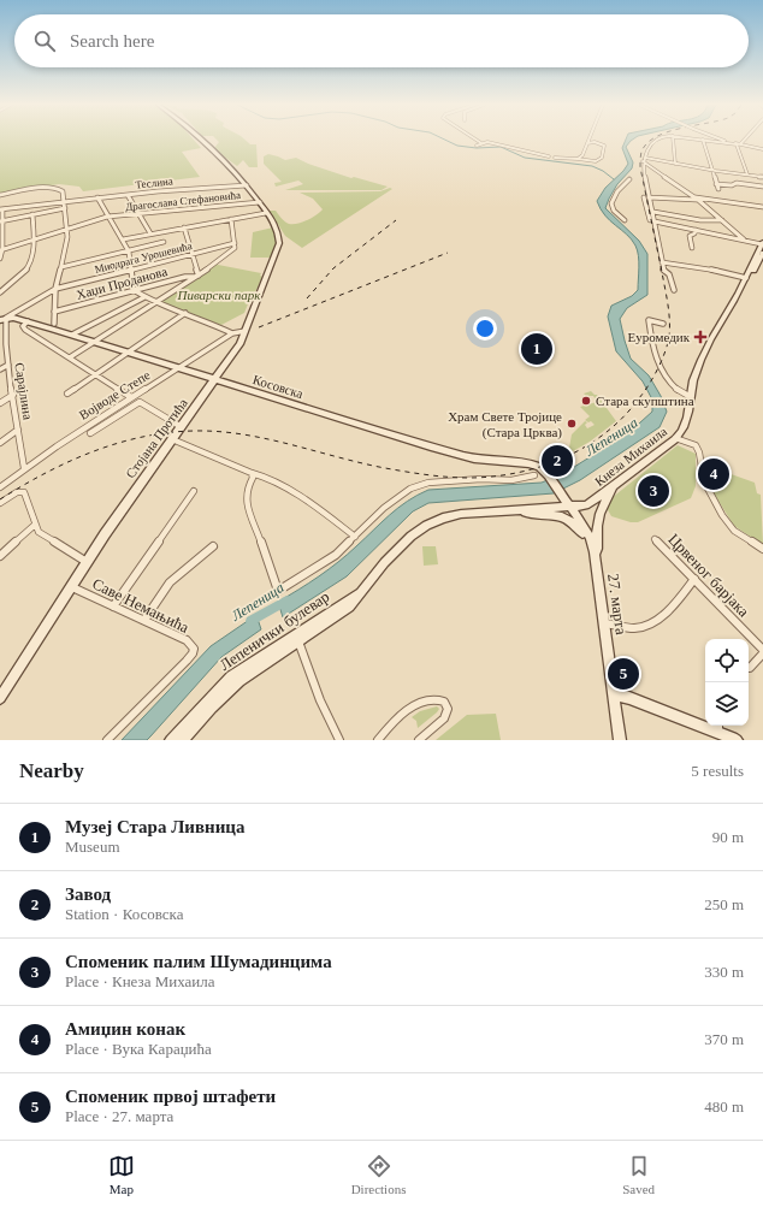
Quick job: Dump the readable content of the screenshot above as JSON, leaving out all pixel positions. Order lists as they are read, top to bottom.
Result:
{
  "streets": {
    "main road": [
      "Косовска",
      "Стојана Протића",
      "Кнеза Михаила",
      "27. марта",
      "Лепенички булевар"
    ],
    "street": [
      "Теслина",
      "Драгослава Стефановића",
      "Миодрага Урошевића",
      "Хаџи Проданова",
      "Сарајлина",
      "Војводе Степе",
      "Црвеног барјака",
      "Саве Немањића"
    ]
  },
  "crossings": [
    ["Теслина", "Стојана Протића"],
    ["Драгослава Стефановића", "Стојана Протића"],
    ["Миодрага Урошевића", "Косовска"],
    ["Миодрага Урошевића", "Сарајлина"],
    ["Косовска", "Сарајлина"],
    ["Косовска", "Војводе Степе"],
    ["Косовска", "Стојана Протића"],
    ["Косовска", "27. марта"],
    ["Сарајлина", "Војводе Степе"],
    ["Војводе Степе", "Стојана Протића"],
    ["Стојана Протића", "Саве Немањића"],
    ["Кнеза Михаила", "27. марта"],
    ["Кнеза Михаила", "Лепенички булевар"],
    ["27. марта", "Лепенички булевар"]
  ],
  "water": ["Лепеница"],
  "parks": ["Пиварски парк"],
  "places": {
    "health": ["Еуромедик"],
    "other": ["Стара скупштина", "Храм Свете Тројице (Стара Црква)"]
  },
  "page": {
    "search": "Search here",
    "pins": [
      "1",
      "2",
      "4",
      "3",
      "5"
    ],
    "heading": ["Nearby", "5 results"],
    "list": [
      {
        "mark": "1",
        "name": "Музеј Стара Ливница",
        "note": "Museum",
        "value": "90 m"
      },
      {
        "mark": "2",
        "name": "Завод",
        "note": "Station · Косовска",
        "value": "250 m"
      },
      {
        "mark": "3",
        "name": "Споменик палим Шумадинцима",
        "note": "Place · Кнеза Михаила",
        "value": "330 m"
      },
      {
        "mark": "4",
        "name": "Амиџин конак",
        "note": "Place · Вука Караџића",
        "value": "370 m"
      },
      {
        "mark": "5",
        "name": "Споменик првој штафети",
        "note": "Place · 27. марта",
        "value": "480 m"
      }
    ],
    "nav": ["Map", "Directions", "Saved"]
  }
}
